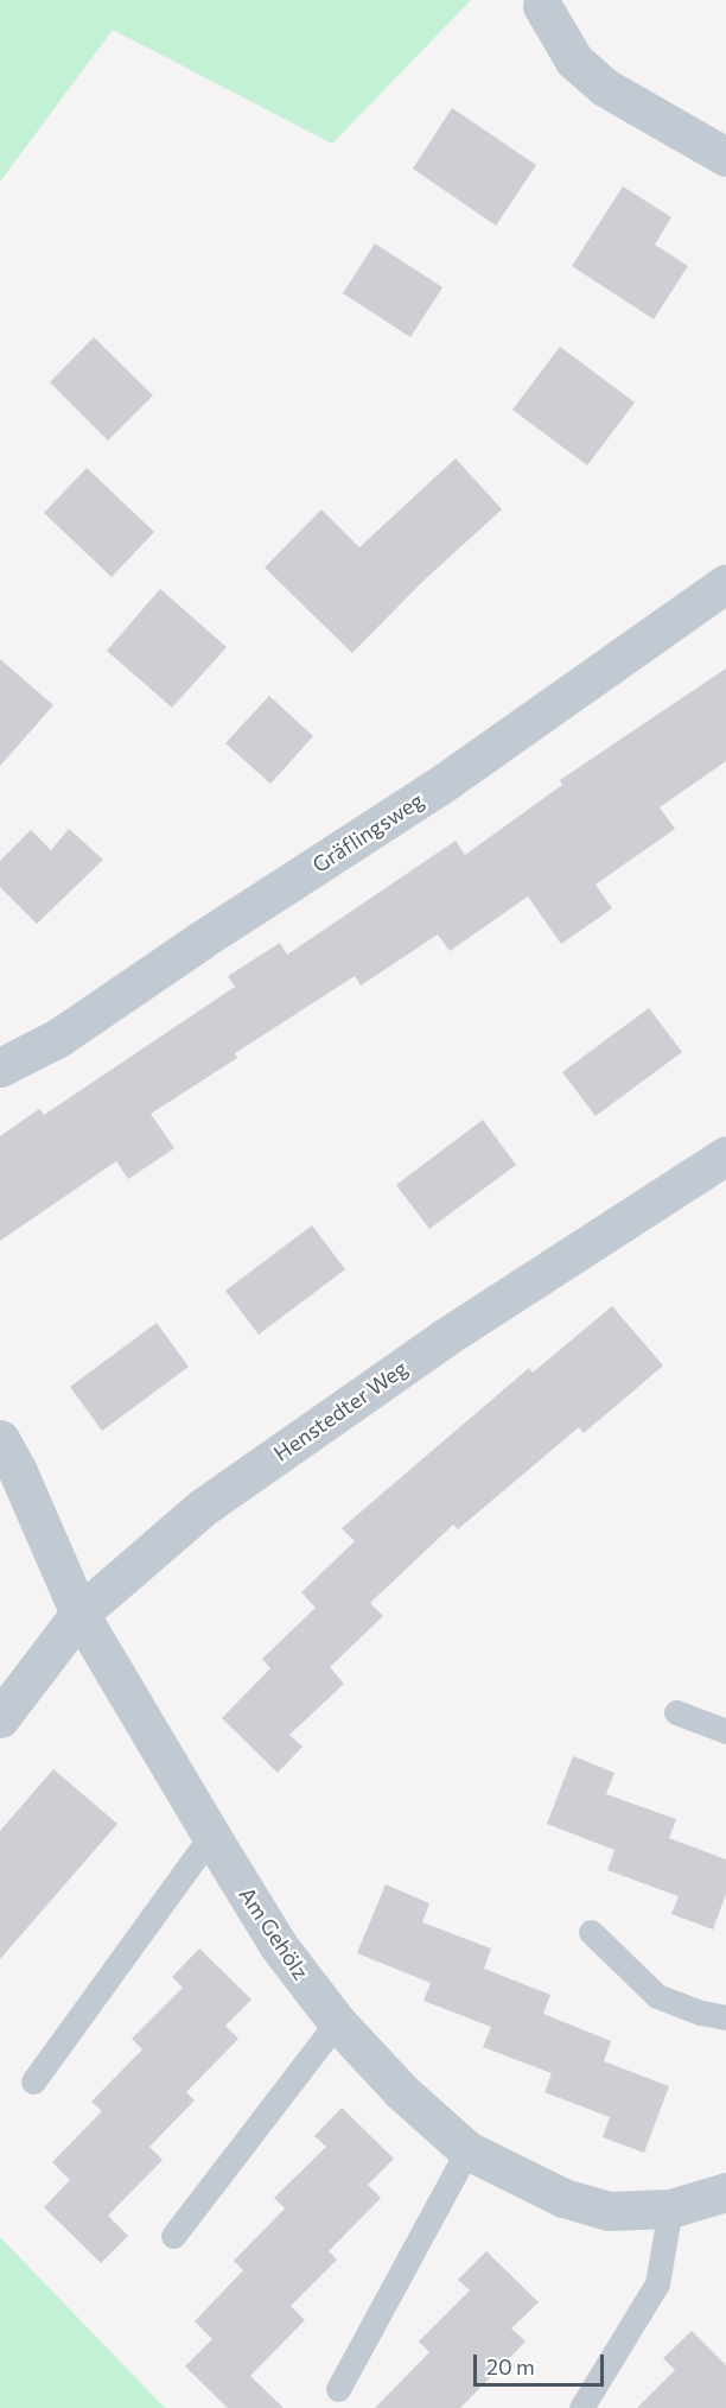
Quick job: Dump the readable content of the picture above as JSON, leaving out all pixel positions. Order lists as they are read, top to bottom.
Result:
{
  "streets": {
    "street": ["Gräflingsweg", "Henstedter Weg", "Am Gehölz"]
  },
  "crossings": [
    ["Henstedter Weg", "Am Gehölz"]
  ],
  "scale_bar": "20 m"
}
